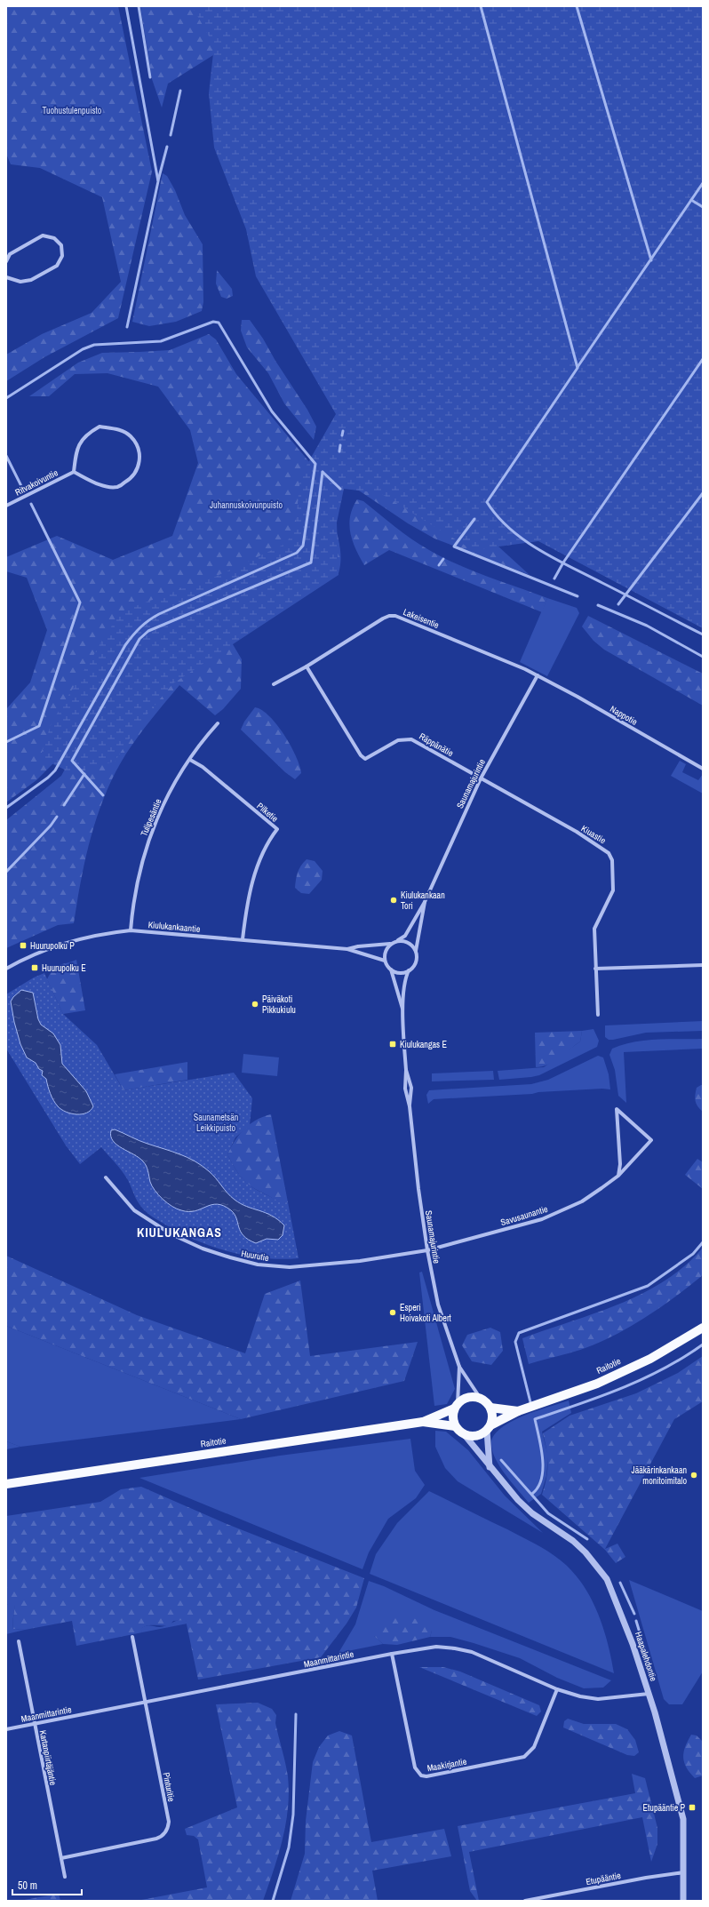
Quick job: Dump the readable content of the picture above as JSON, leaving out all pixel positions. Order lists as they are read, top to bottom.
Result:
{
  "streets": {
    "main road": ["Raitotie"],
    "street": [
      "Ritvakoivuntie",
      "Lakeisentie",
      "Nappotie",
      "Räppänätie",
      "Saunamajurintie",
      "Pilketie",
      "Tulipesäntie",
      "Kiuastie",
      "Kiulukankaantie",
      "Savusaunantie",
      "Huurutie",
      "Haapalehdontie",
      "Maanmittarintie",
      "Kartanpiirtäjäntie",
      "Maakirjantie",
      "Pinturitie",
      "Etupääntie"
    ]
  },
  "crossings": [
    ["Lakeisentie", "Nappotie"],
    ["Lakeisentie", "Räppänätie"],
    ["Lakeisentie", "Saunamajurintie"],
    ["Nappotie", "Saunamajurintie"],
    ["Räppänätie", "Saunamajurintie"],
    ["Räppänätie", "Kiuastie"],
    ["Saunamajurintie", "Kiuastie"],
    ["Saunamajurintie", "Kiulukankaantie"],
    ["Saunamajurintie", "Savusaunantie"],
    ["Saunamajurintie", "Huurutie"],
    ["Saunamajurintie", "Raitotie"],
    ["Saunamajurintie", "Haapalehdontie"],
    ["Pilketie", "Tulipesäntie"],
    ["Pilketie", "Kiulukankaantie"],
    ["Tulipesäntie", "Kiulukankaantie"],
    ["Savusaunantie", "Huurutie"],
    ["Raitotie", "Haapalehdontie"],
    ["Haapalehdontie", "Maanmittarintie"],
    ["Haapalehdontie", "Etupääntie"],
    ["Maanmittarintie", "Kartanpiirtäjäntie"],
    ["Maanmittarintie", "Maakirjantie"],
    ["Maanmittarintie", "Pinturitie"],
    ["Kartanpiirtäjäntie", "Pinturitie"]
  ],
  "districts": ["KIULUKANGAS"],
  "parks": ["Tuohustulenpuisto", "Juhannuskoivunpuisto", "Saunametsän Leikkipuisto"],
  "places": {
    "other": [
      "Kiulukankaan Tori",
      "Päiväkoti Pikkukiulu",
      "Esperi Hoivakoti Albert",
      "Jääkärinkankaan monitoimitalo"
    ],
    "transit": [
      "Huurupolku P",
      "Huurupolku E",
      "Kiulukangas E",
      "Etupääntie P"
    ]
  },
  "scale_bar": "50 m"
}
